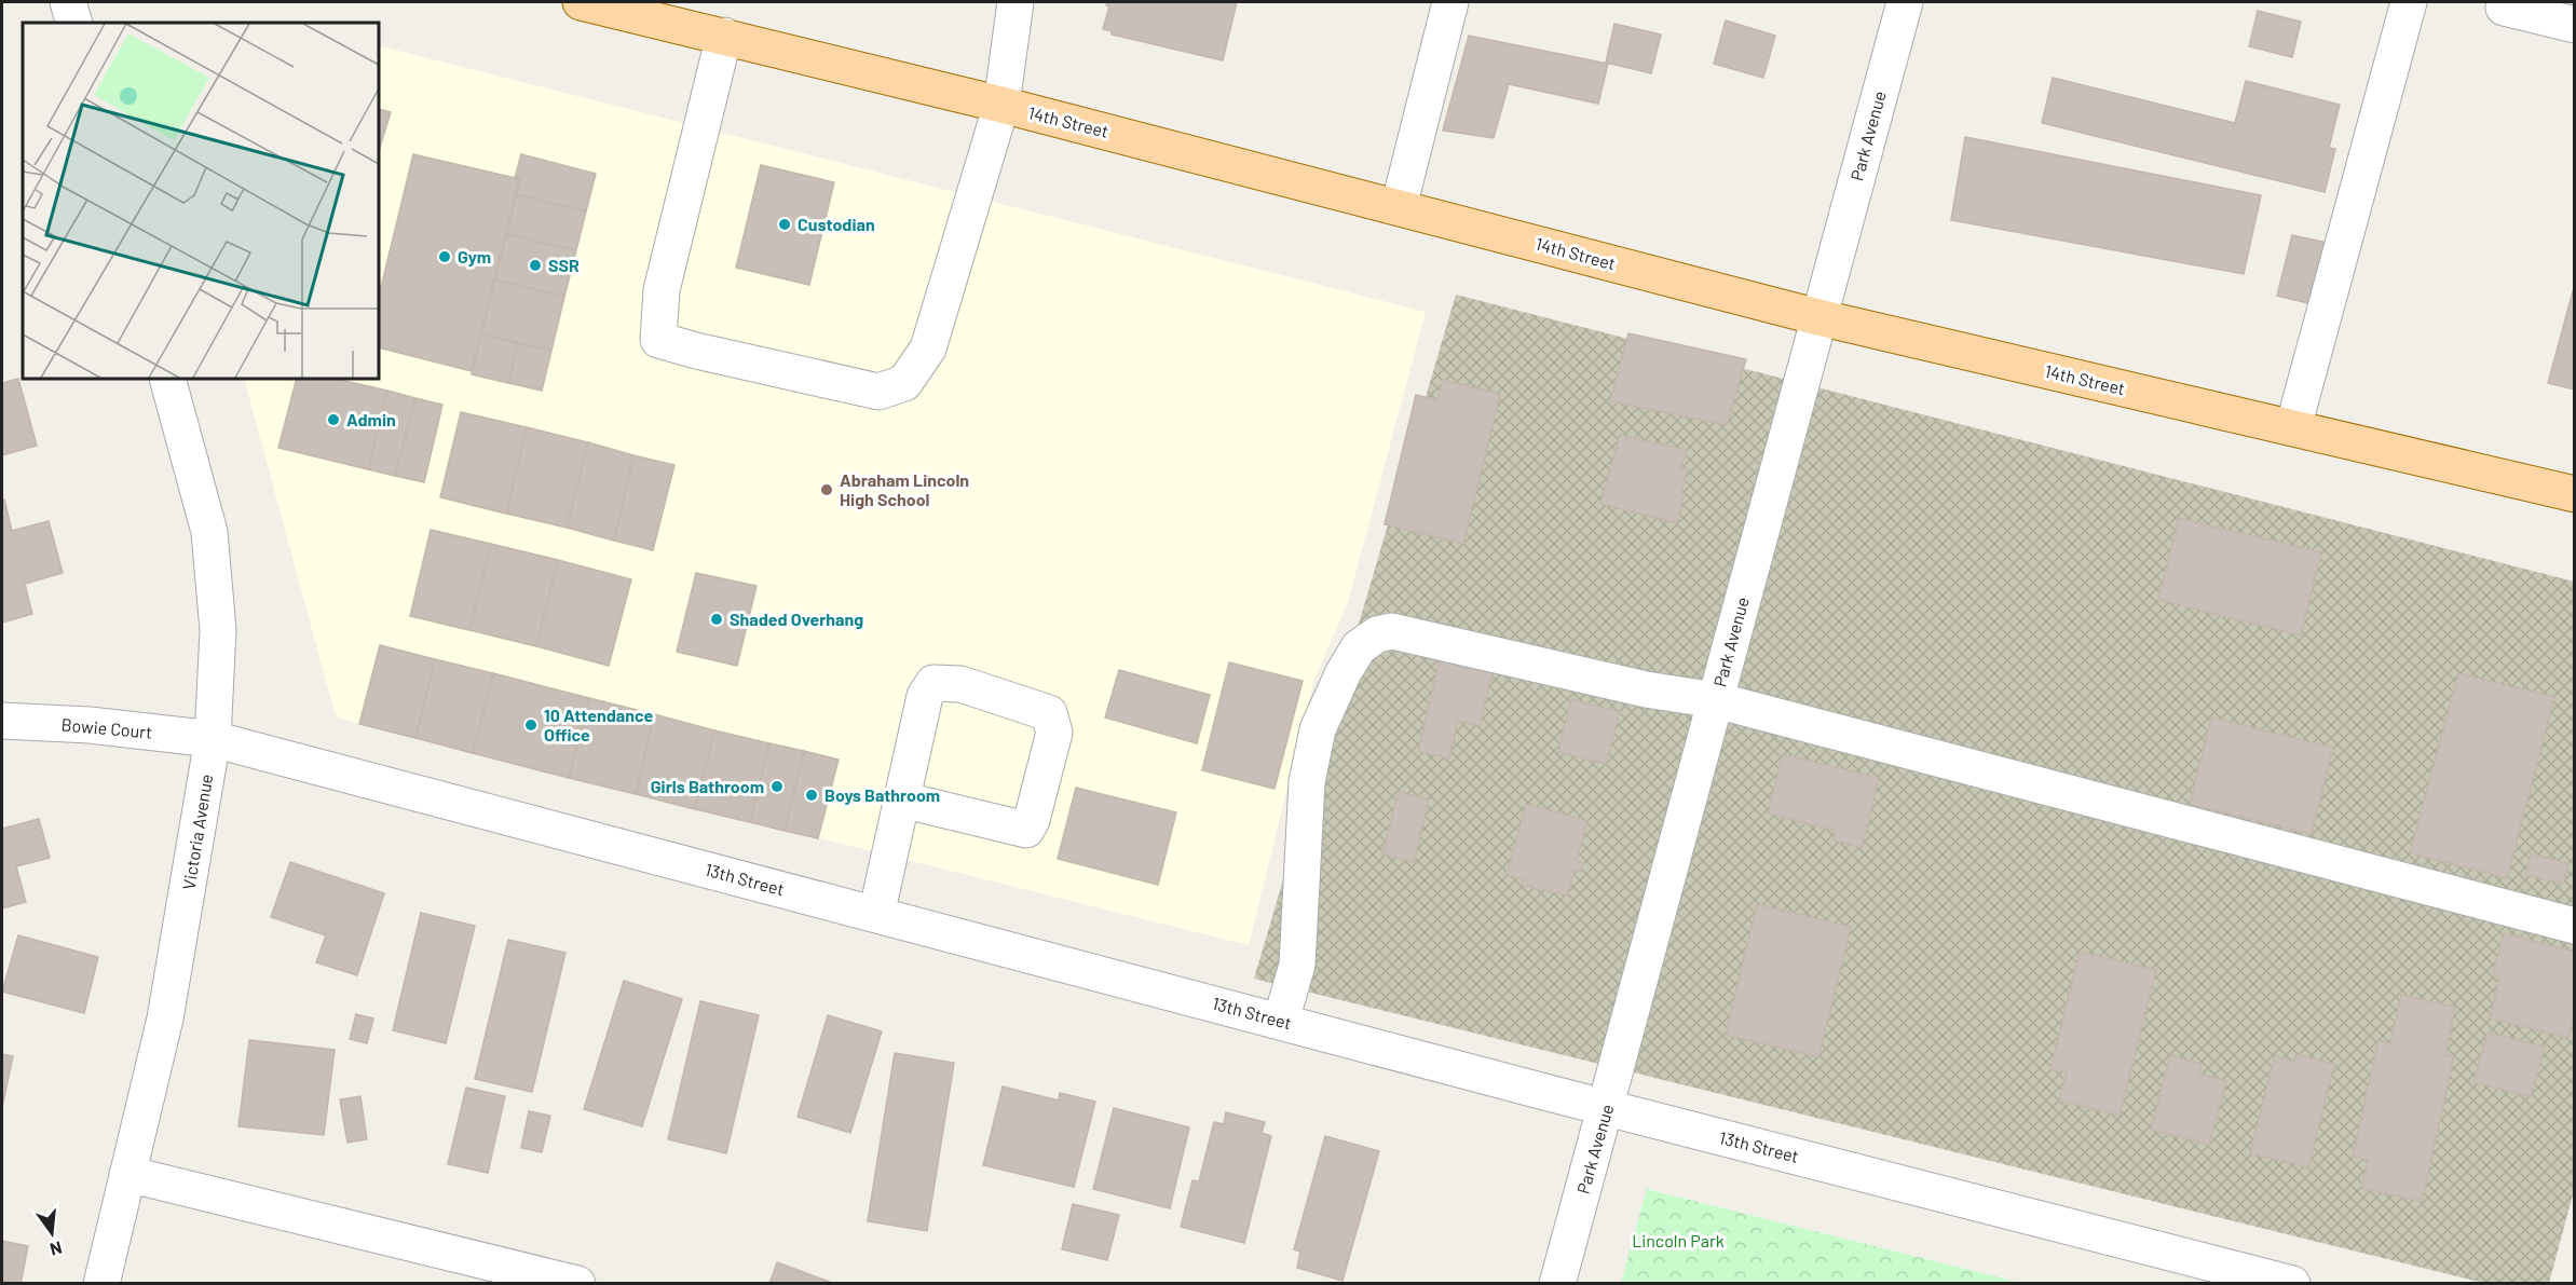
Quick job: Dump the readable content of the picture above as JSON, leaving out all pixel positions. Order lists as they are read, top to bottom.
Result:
{
  "streets": {
    "main road": ["14th Street"],
    "street": [
      "Park Avenue",
      "Bowie Court",
      "Victoria Avenue",
      "13th Street"
    ]
  },
  "crossings": [
    ["14th Street", "Park Avenue"],
    ["Park Avenue", "13th Street"],
    ["Bowie Court", "Victoria Avenue"],
    ["Bowie Court", "13th Street"],
    ["Victoria Avenue", "13th Street"]
  ],
  "parks": ["Lincoln Park"],
  "places": [
    "Custodian",
    "Gym",
    "SSR",
    "Admin",
    "Abraham Lincoln High School",
    "Shaded Overhang",
    "10 Attendance Office",
    "Girls Bathroom",
    "Boys Bathroom"
  ],
  "north": "bottom"
}
